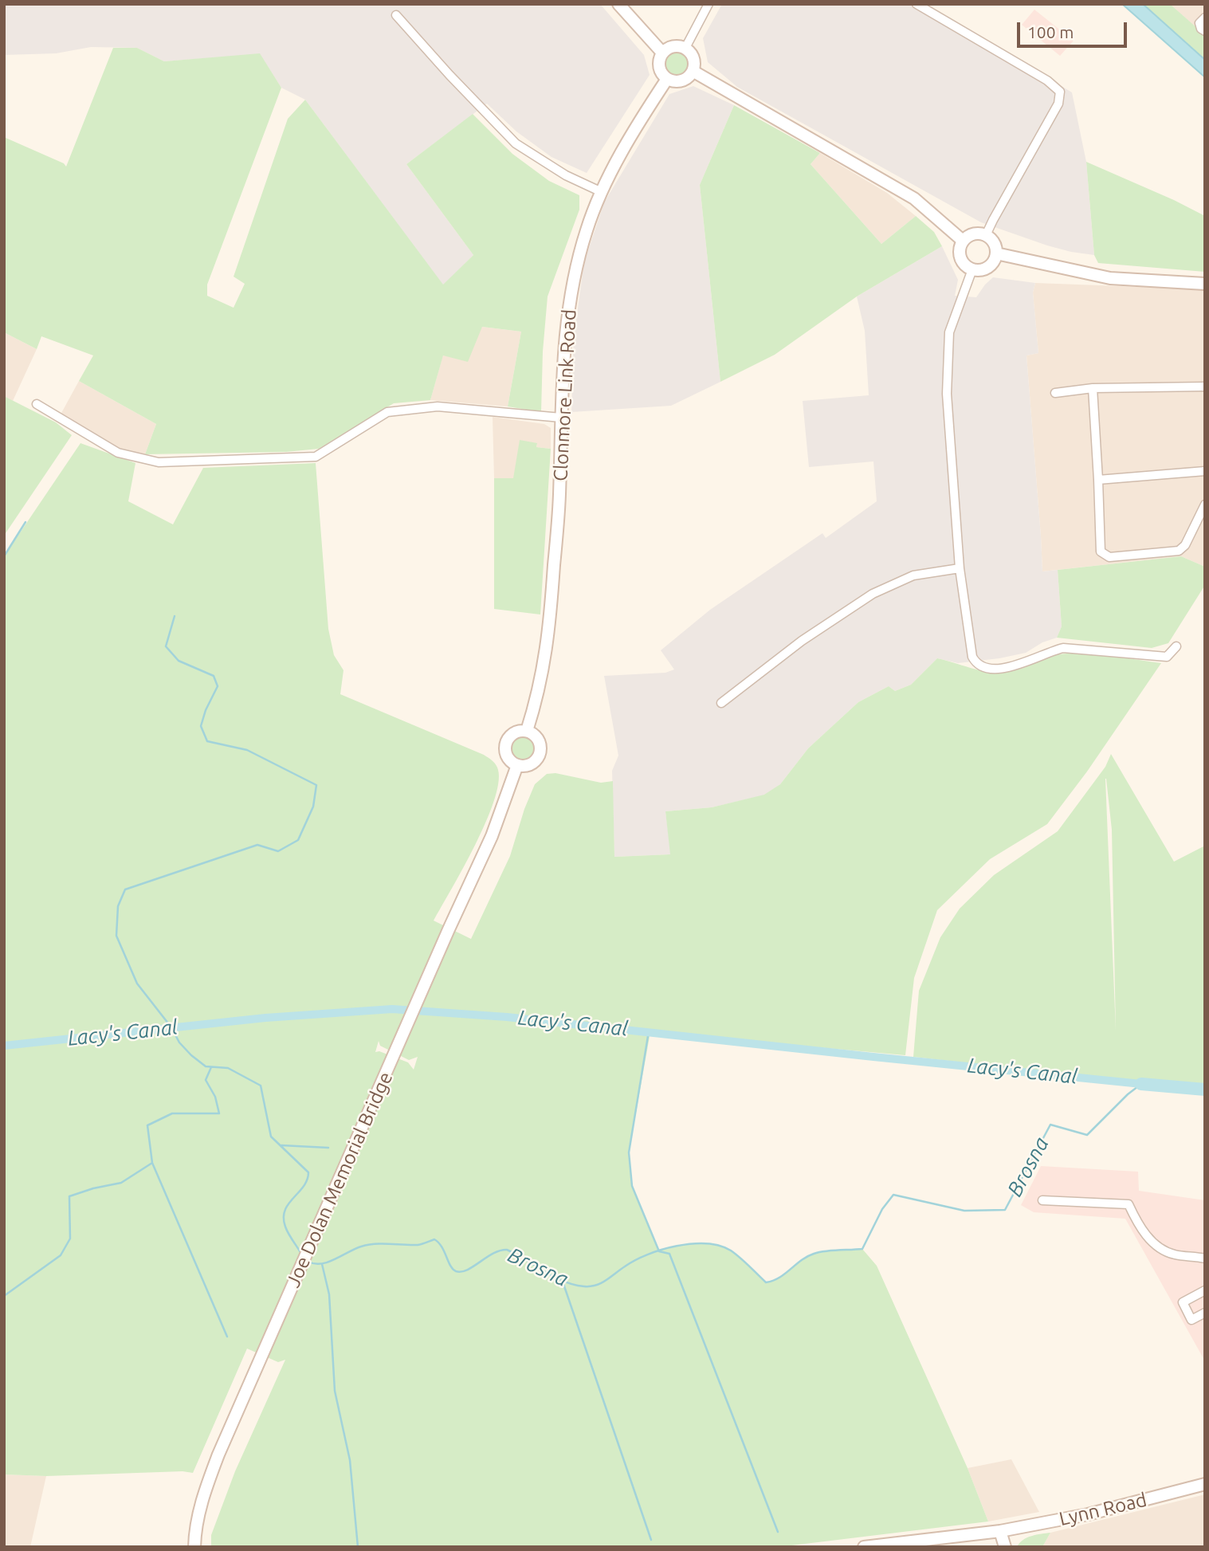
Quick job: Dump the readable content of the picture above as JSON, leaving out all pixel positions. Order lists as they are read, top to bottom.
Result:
{
  "streets": {
    "main road": ["Clonmore Link Road", "Joe Dolan Memorial Bridge", "Lynn Road"]
  },
  "crossings": [
    ["Clonmore Link Road", "Joe Dolan Memorial Bridge"]
  ],
  "water": ["Lacy's Canal", "Brosna"],
  "scale_bar": "100 m"
}
